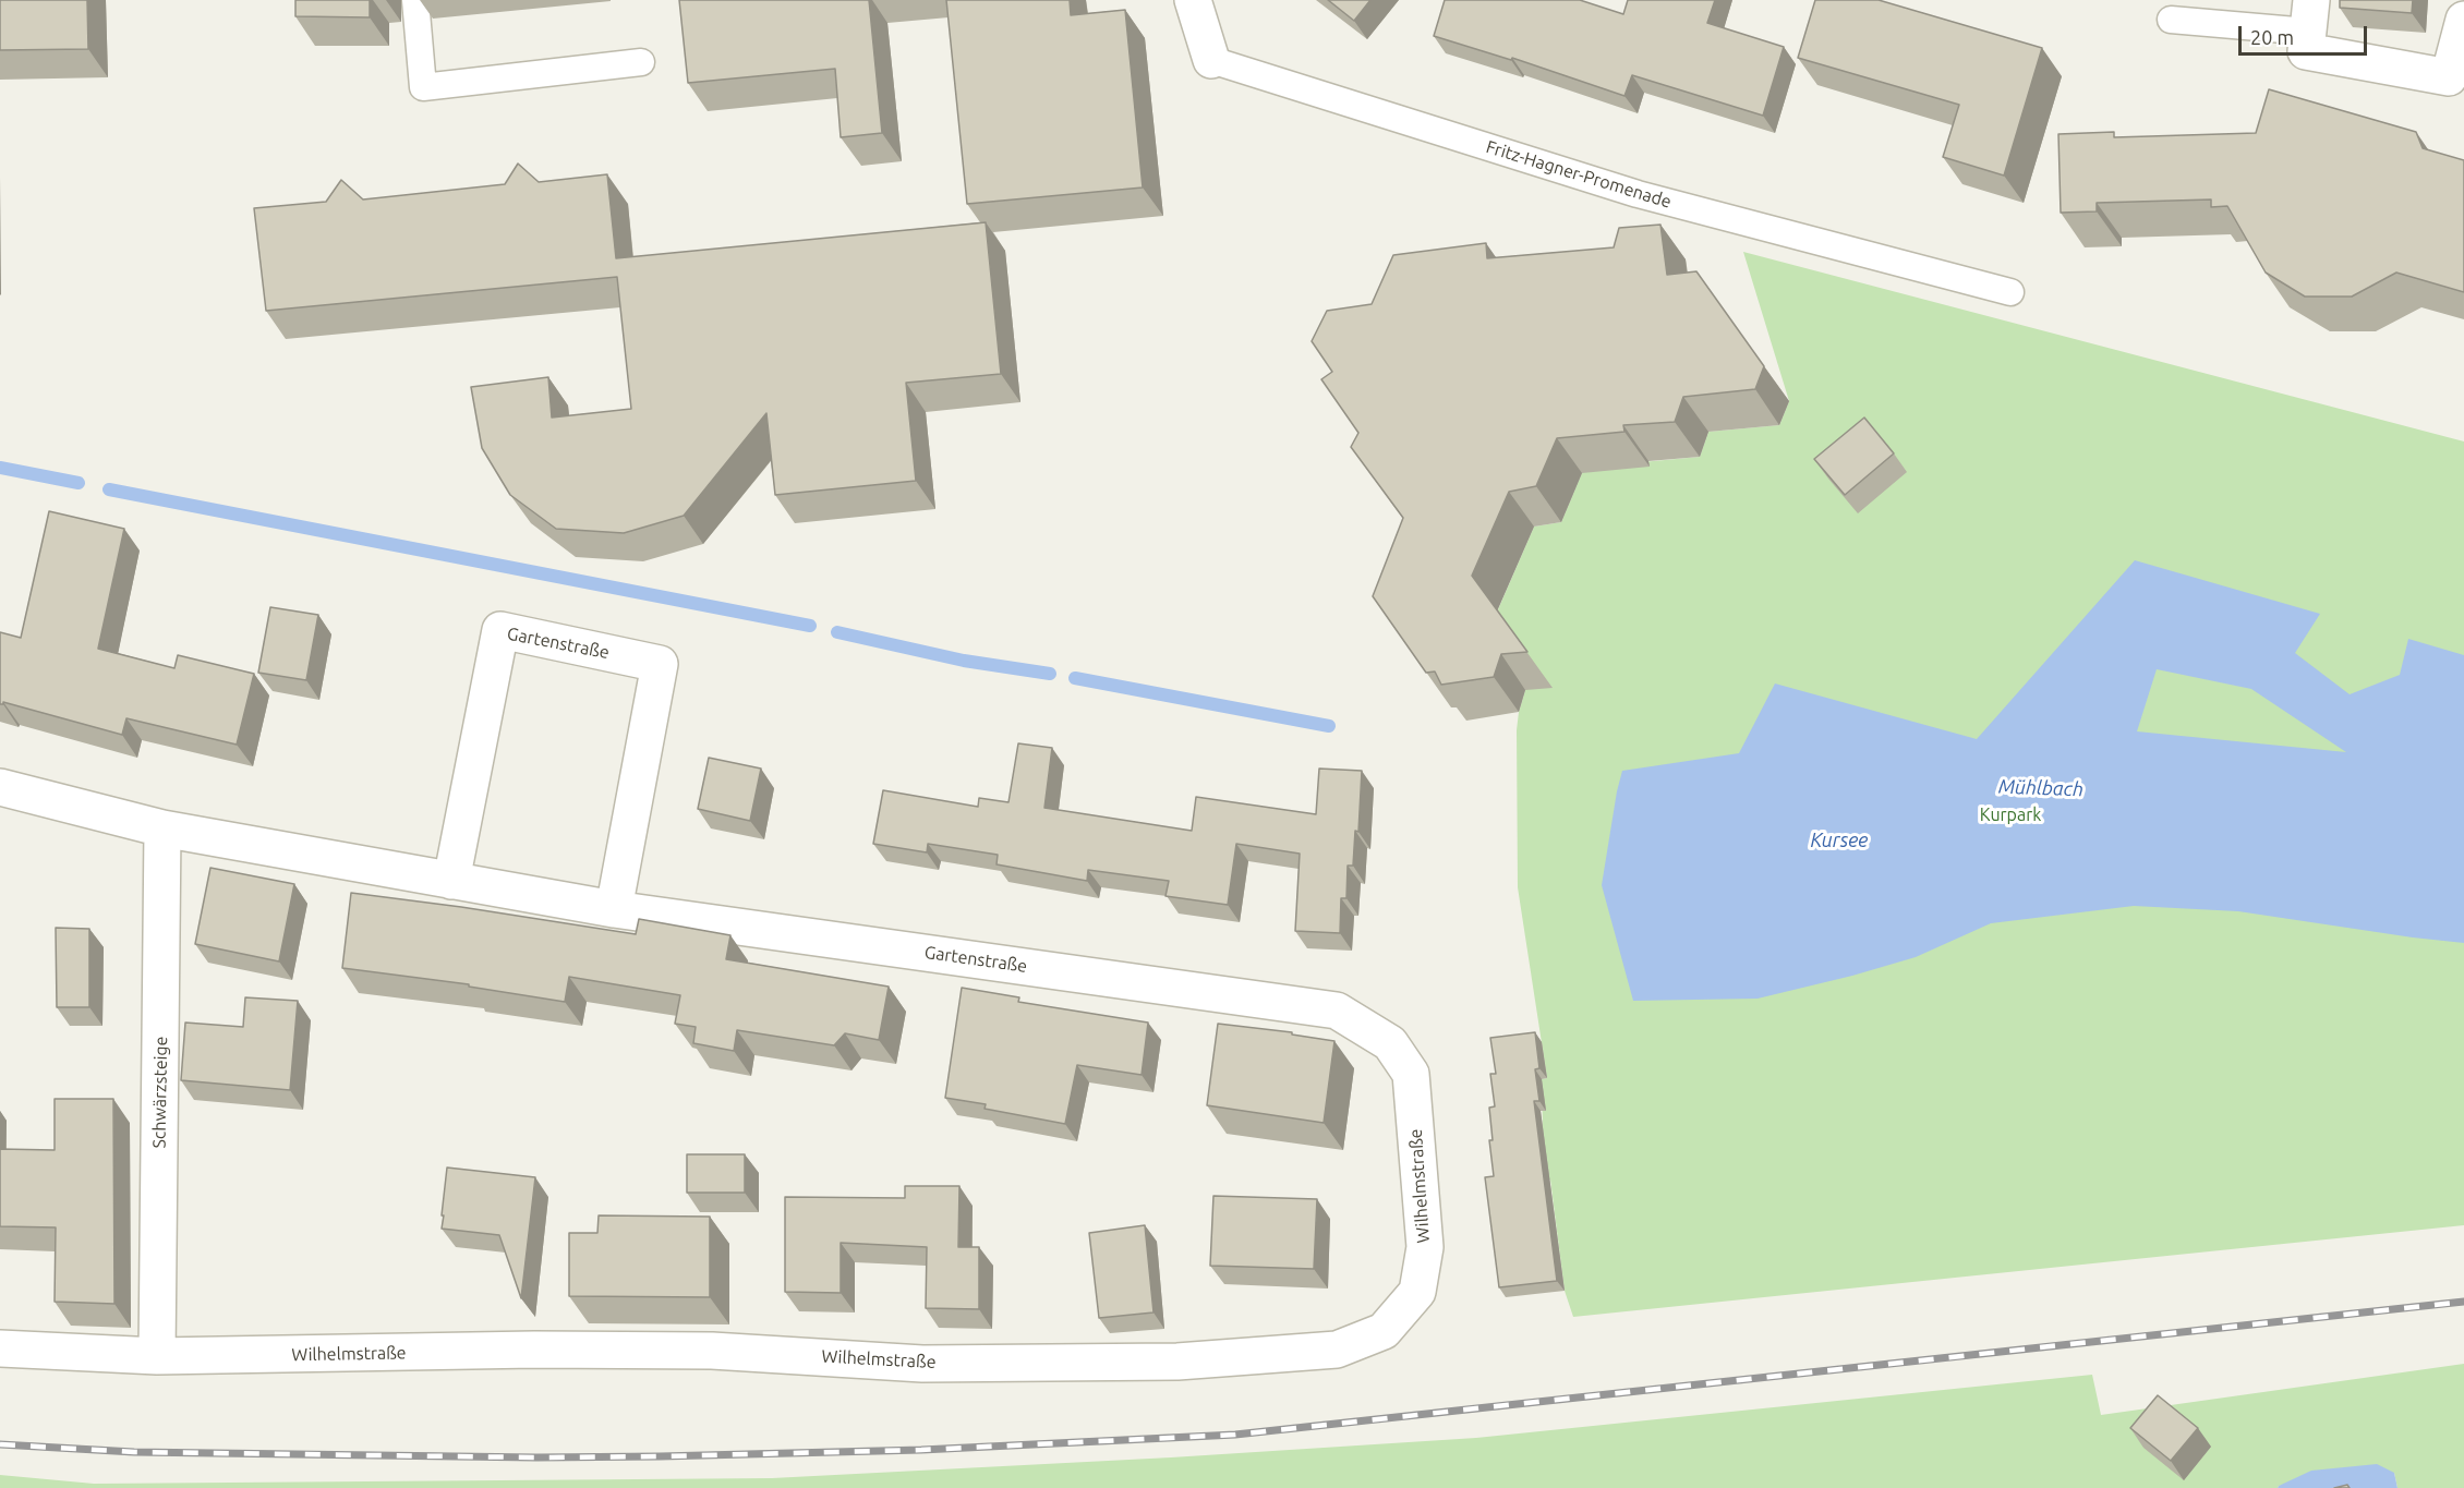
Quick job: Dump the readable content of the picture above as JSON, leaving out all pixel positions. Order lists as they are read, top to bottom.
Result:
{
  "streets": {
    "street": [
      "Fritz-Hagner-Promenade",
      "Gartenstraße",
      "Schwärzsteige",
      "Wilhelmstraße"
    ]
  },
  "crossings": [
    ["Gartenstraße", "Schwärzsteige"],
    ["Gartenstraße", "Wilhelmstraße"],
    ["Schwärzsteige", "Wilhelmstraße"]
  ],
  "water": ["Mühlbach", "Kursee"],
  "parks": ["Kurpark"],
  "scale_bar": "20 m"
}
